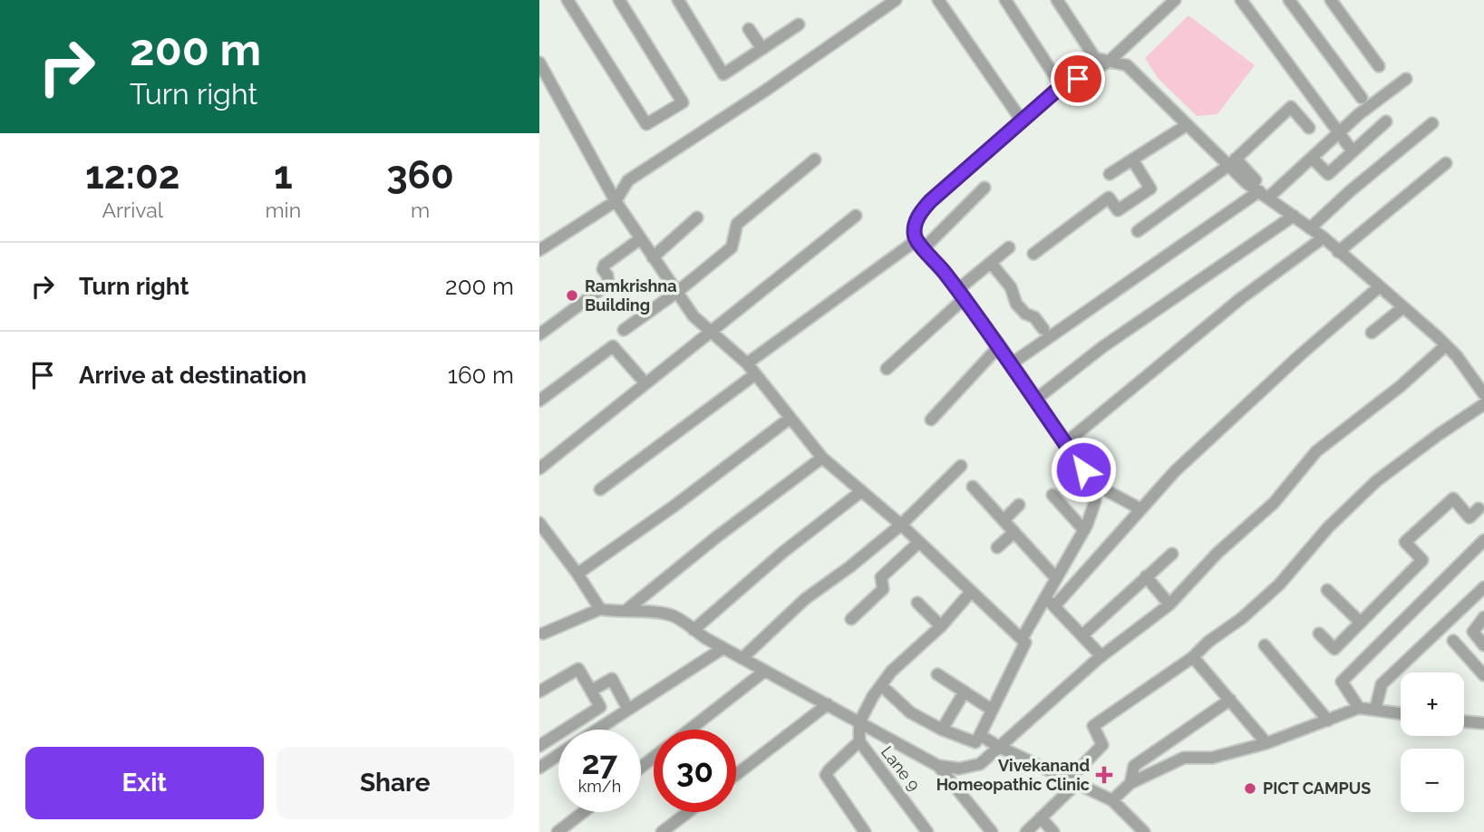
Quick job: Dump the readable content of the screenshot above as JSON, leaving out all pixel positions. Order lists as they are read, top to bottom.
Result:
{
  "streets": {
    "street": ["Lane 9"]
  },
  "places": {
    "other": ["Ramkrishna Building", "PICT CAMPUS"],
    "health": ["Vivekanand Homeopathic Clinic"]
  },
  "page": {
    "turn": ["200 m", "Turn right"],
    "eta": [
      "12:02",
      "Arrival",
      "1",
      "min",
      "360",
      "m"
    ],
    "list": [
      {
        "name": "Turn right",
        "value": "200 m"
      },
      {
        "name": "Arrive at destination",
        "value": "160 m"
      }
    ],
    "map_buttons": ["+", "−"],
    "speed": "27 km/h",
    "limit": "30",
    "buttons": ["Exit", "Share"]
  }
}
